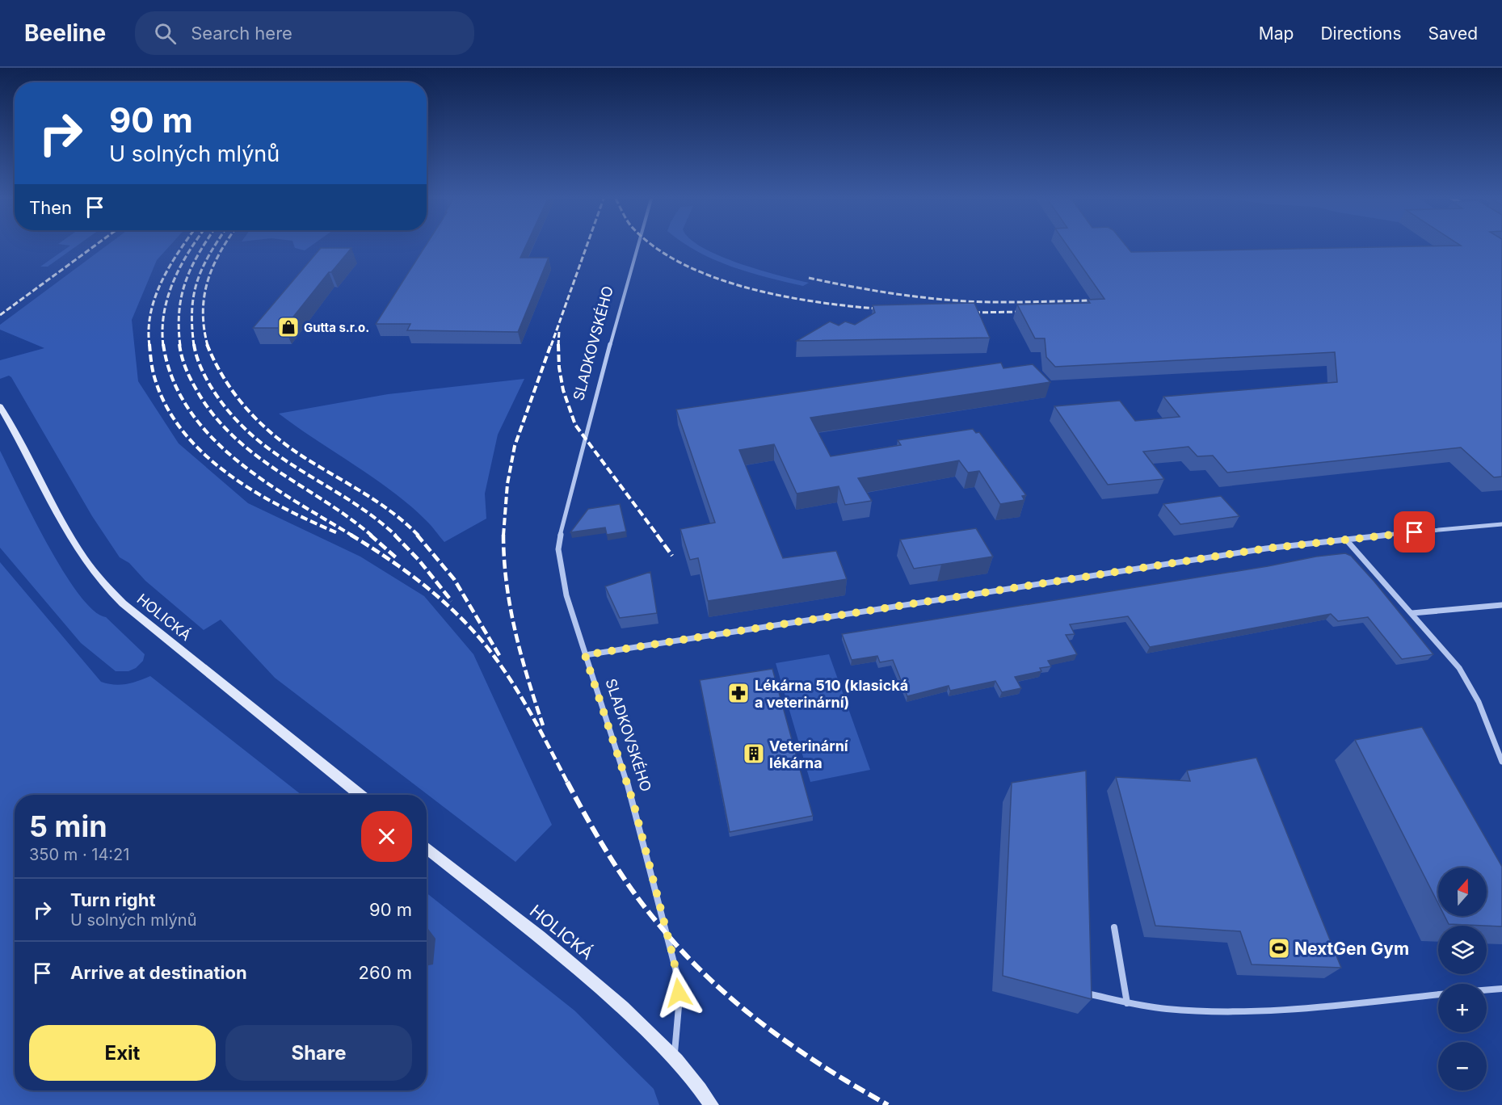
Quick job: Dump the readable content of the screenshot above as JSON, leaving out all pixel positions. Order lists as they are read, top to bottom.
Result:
{
  "streets": {
    "street": ["SLADKOVSKÉHO", "HOLICKÁ"]
  },
  "crossings": [
    ["SLADKOVSKÉHO", "HOLICKÁ"]
  ],
  "places": {
    "shop": ["Gutta s.r.o."],
    "pharmacy": ["Lékárna 510 (klasická a veterinární)"],
    "building": ["Veterinární lékárna"],
    "sports": ["NextGen Gym"]
  },
  "north": "top",
  "page": {
    "header": "Beeline",
    "search": "Search here",
    "nav": ["Map", "Directions", "Saved"],
    "turn": ["90 m", "U solných mlýnů"],
    "then": "Then",
    "heading": ["5 min", "350 m · 14:21"],
    "map_buttons": ["+", "−"],
    "list": [
      {
        "name": "Turn right",
        "note": "U solných mlýnů",
        "value": "90 m"
      },
      {
        "name": "Arrive at destination",
        "value": "260 m"
      }
    ],
    "buttons": ["Exit", "Share"]
  }
}
